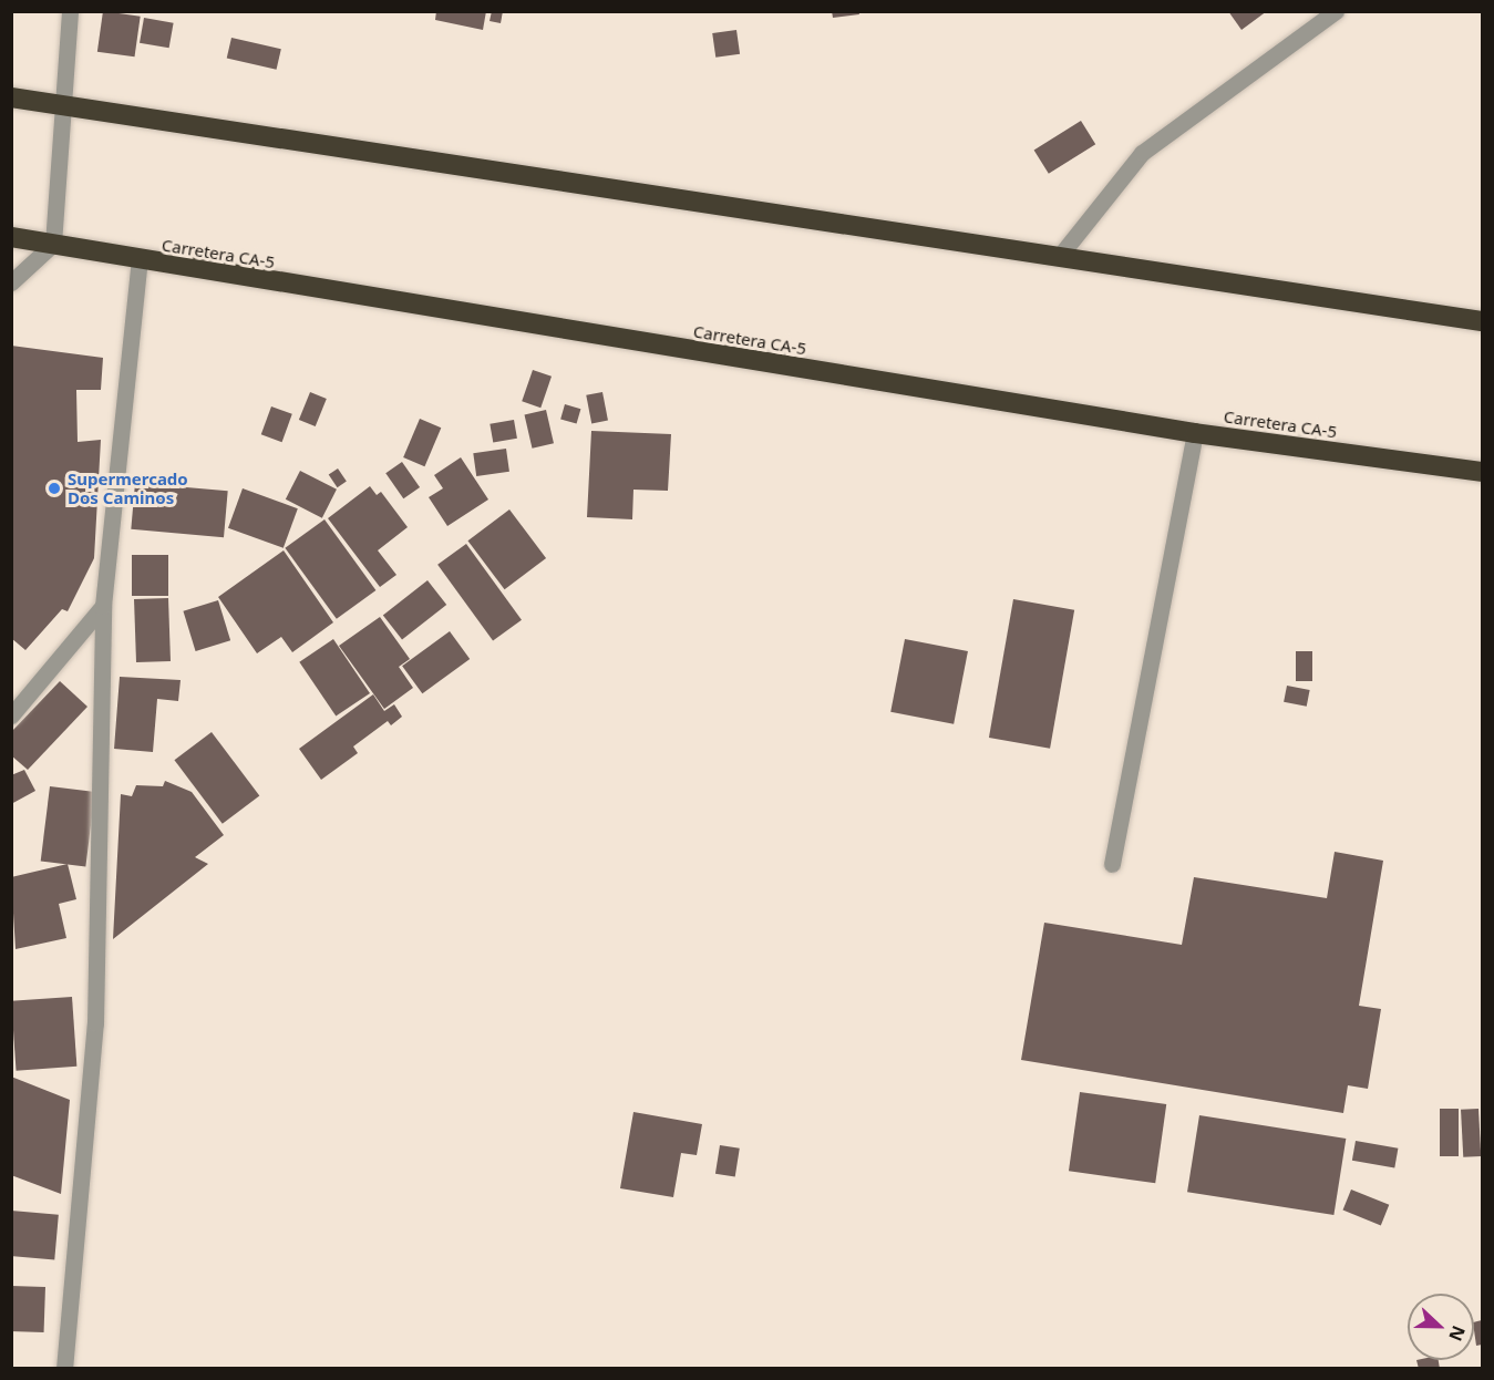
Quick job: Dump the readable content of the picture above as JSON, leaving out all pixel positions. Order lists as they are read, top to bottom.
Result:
{
  "streets": {
    "highway": ["Carretera CA-5"]
  },
  "places": ["Supermercado Dos Caminos"],
  "north": "right"
}
